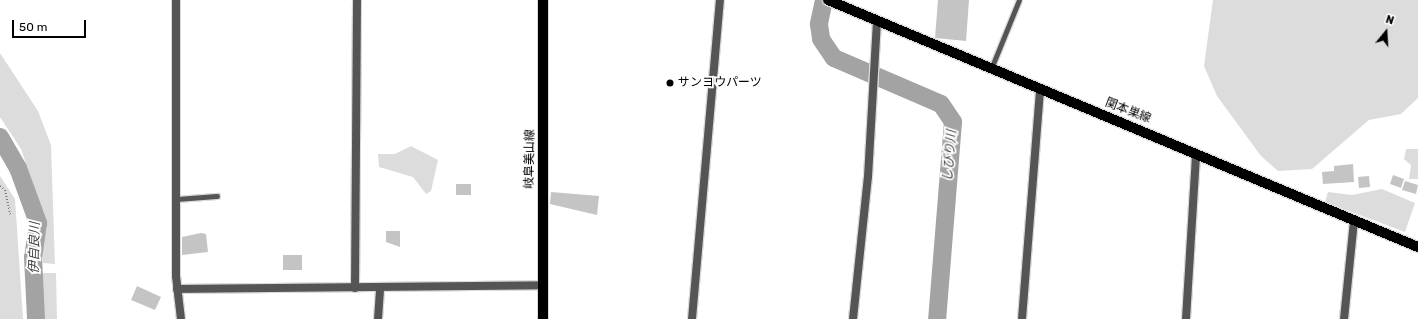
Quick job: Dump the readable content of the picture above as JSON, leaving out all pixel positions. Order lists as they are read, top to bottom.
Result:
{
  "streets": {
    "main road": ["関本巣線", "岐阜美山線"]
  },
  "water": ["しびり川", "伊自良川"],
  "places": ["サンヨウパーツ"],
  "scale_bar": "50 m",
  "north": "top"
}
